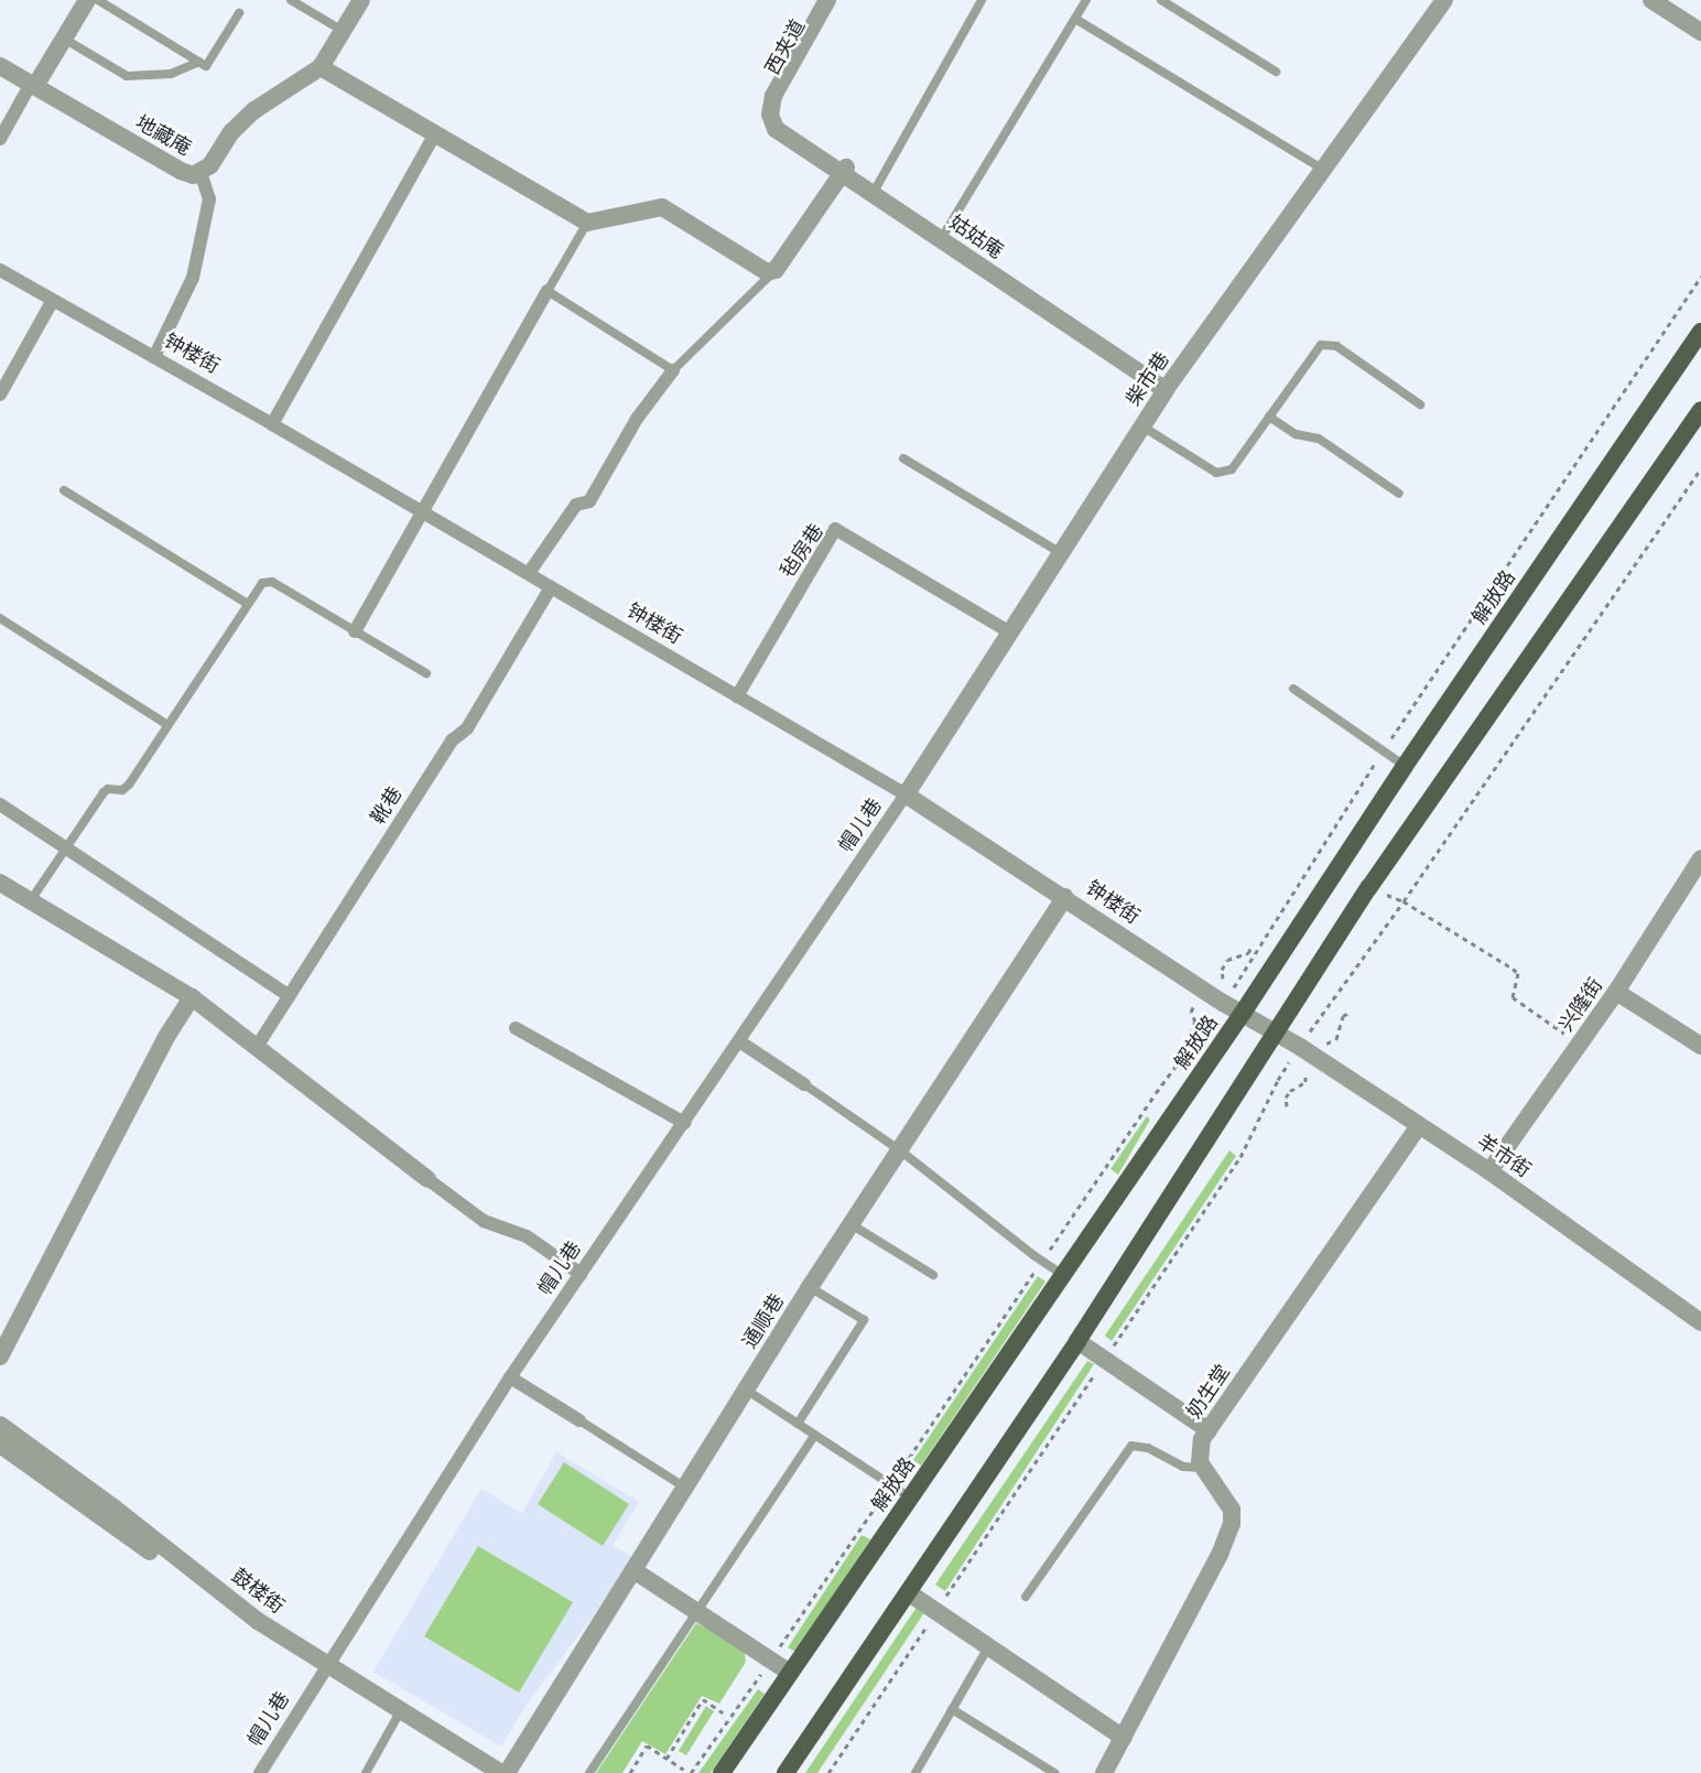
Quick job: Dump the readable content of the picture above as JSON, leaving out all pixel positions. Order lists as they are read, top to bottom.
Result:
{
  "streets": {
    "main road": ["解放路"],
    "street": [
      "西夹道",
      "地藏庵",
      "姑姑庵",
      "钟楼街",
      "柴市巷",
      "毡房巷",
      "靴巷",
      "帽儿巷",
      "兴隆街",
      "羊市街",
      "通顺巷",
      "奶生堂",
      "鼓楼街"
    ]
  },
  "crossings": [
    ["西夹道", "姑姑庵"],
    ["姑姑庵", "柴市巷"],
    ["钟楼街", "柴市巷"],
    ["钟楼街", "毡房巷"],
    ["钟楼街", "解放路"],
    ["钟楼街", "靴巷"],
    ["钟楼街", "帽儿巷"],
    ["钟楼街", "羊市街"],
    ["钟楼街", "通顺巷"],
    ["柴市巷", "毡房巷"],
    ["柴市巷", "帽儿巷"],
    ["帽儿巷", "鼓楼街"],
    ["兴隆街", "羊市街"],
    ["羊市街", "奶生堂"]
  ]
}
